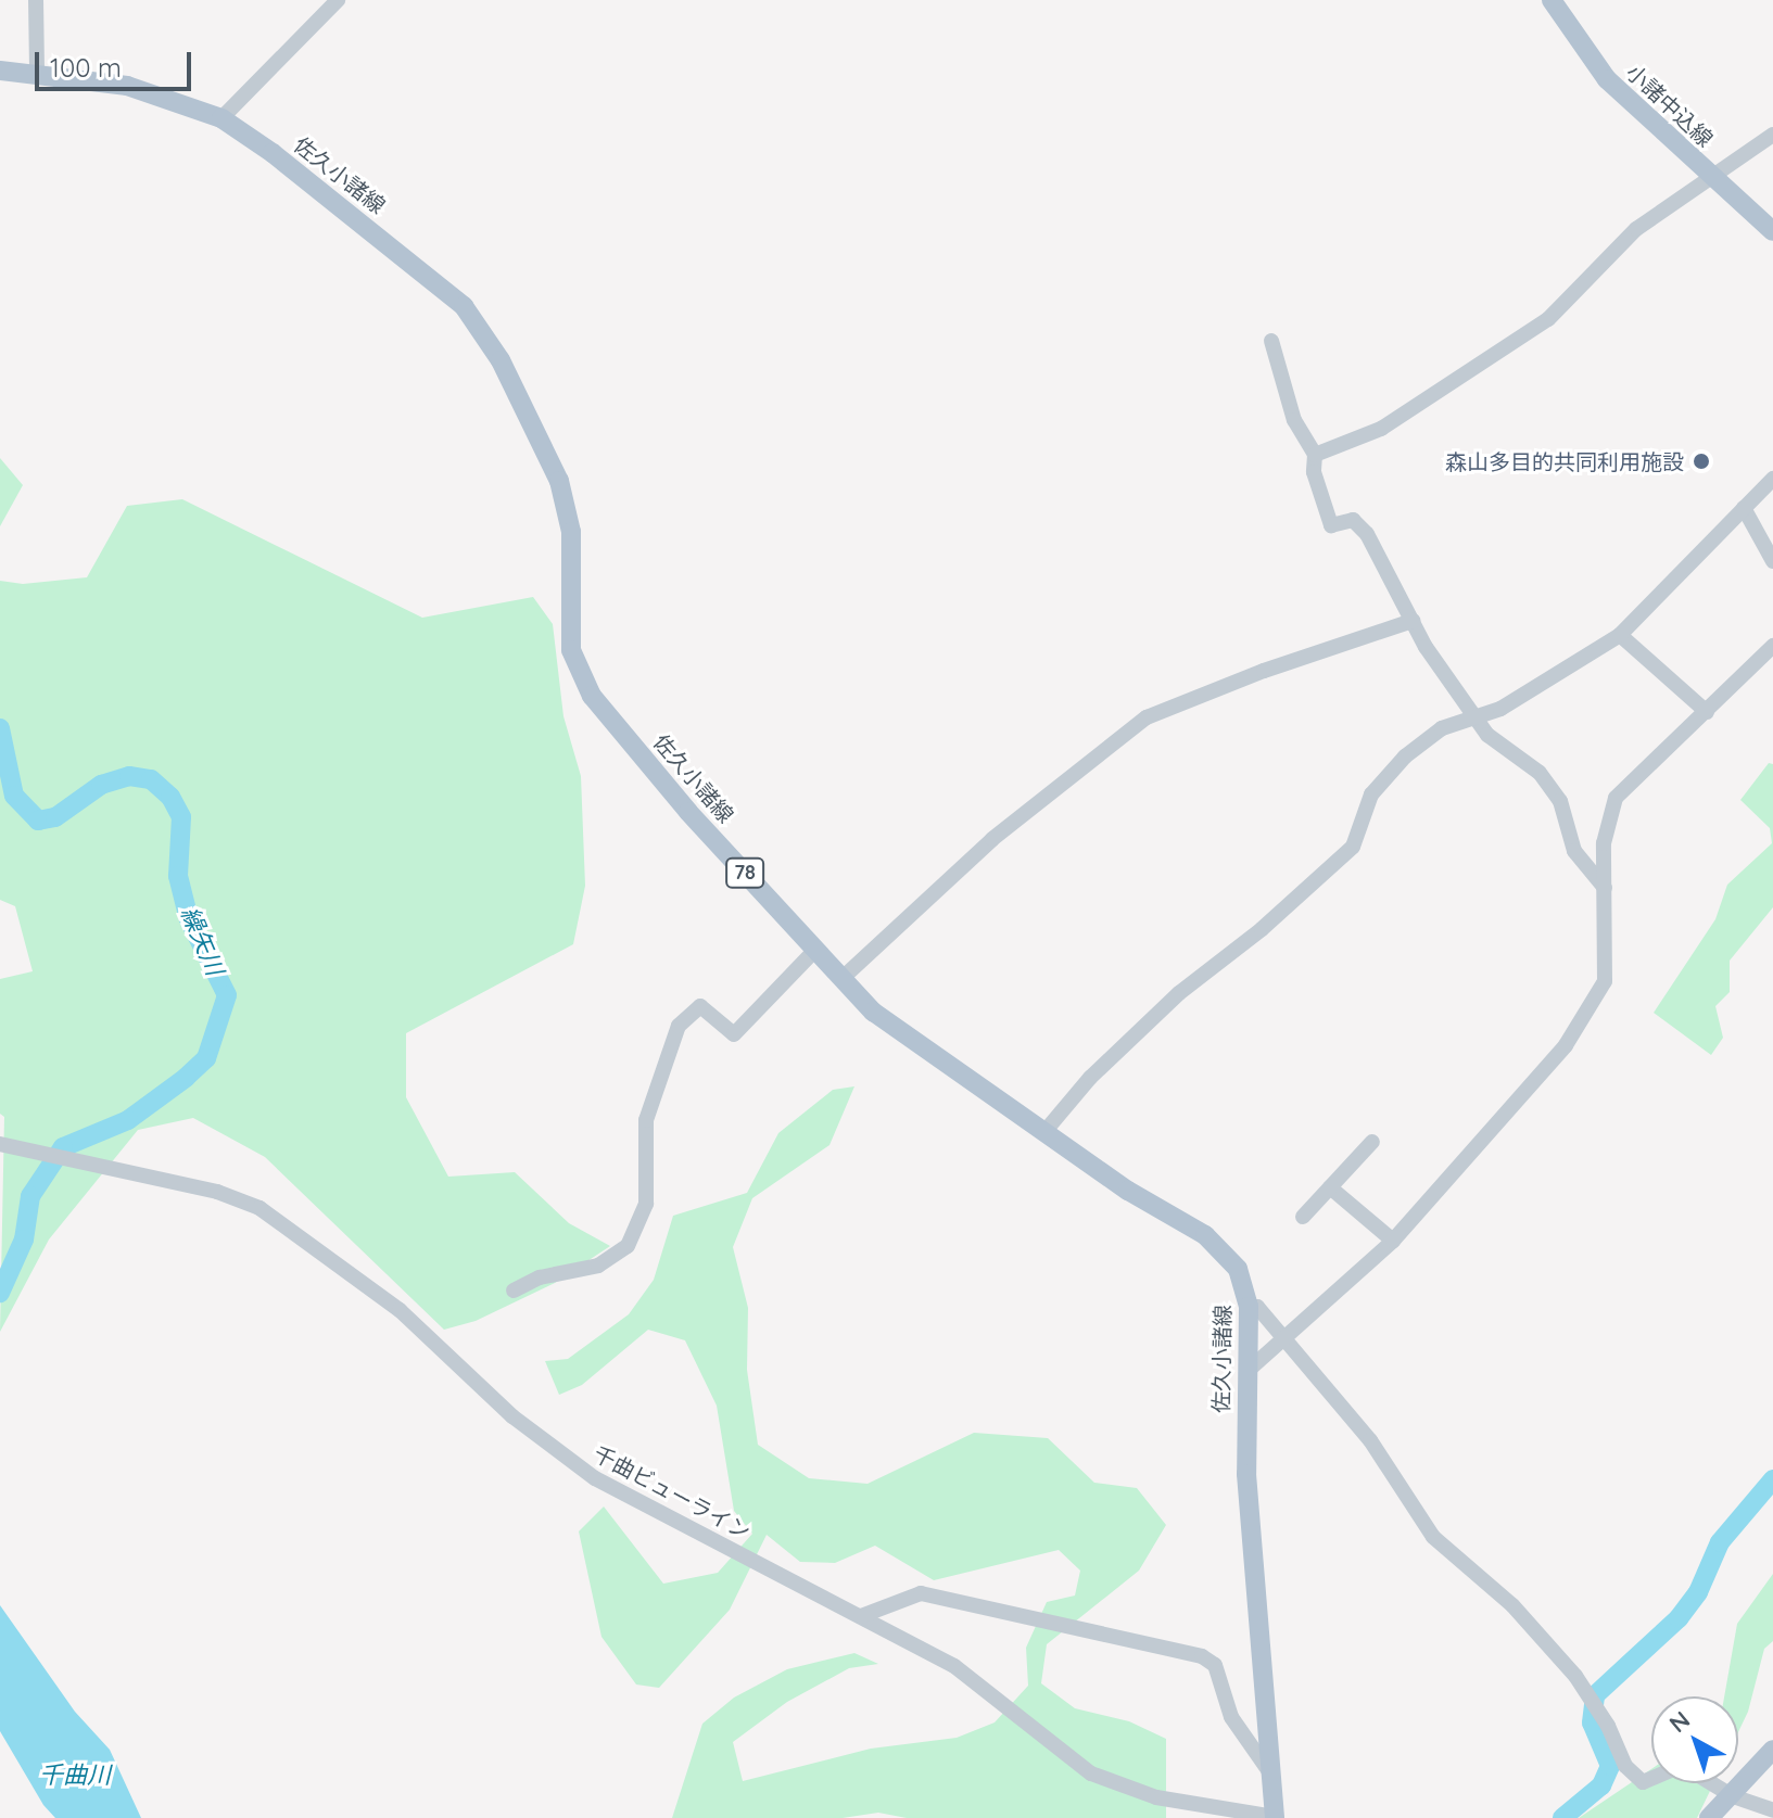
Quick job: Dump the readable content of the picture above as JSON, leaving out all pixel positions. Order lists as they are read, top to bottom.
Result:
{
  "streets": {
    "main road": ["小諸中込線", "佐久小諸線", "78"],
    "street": ["千曲ビューライン"]
  },
  "crossings": [
    ["佐久小諸線", "千曲ビューライン"]
  ],
  "water": ["繰矢川", "千曲川"],
  "places": ["森山多目的共同利用施設"],
  "scale_bar": "100 m",
  "north": "top left"
}
